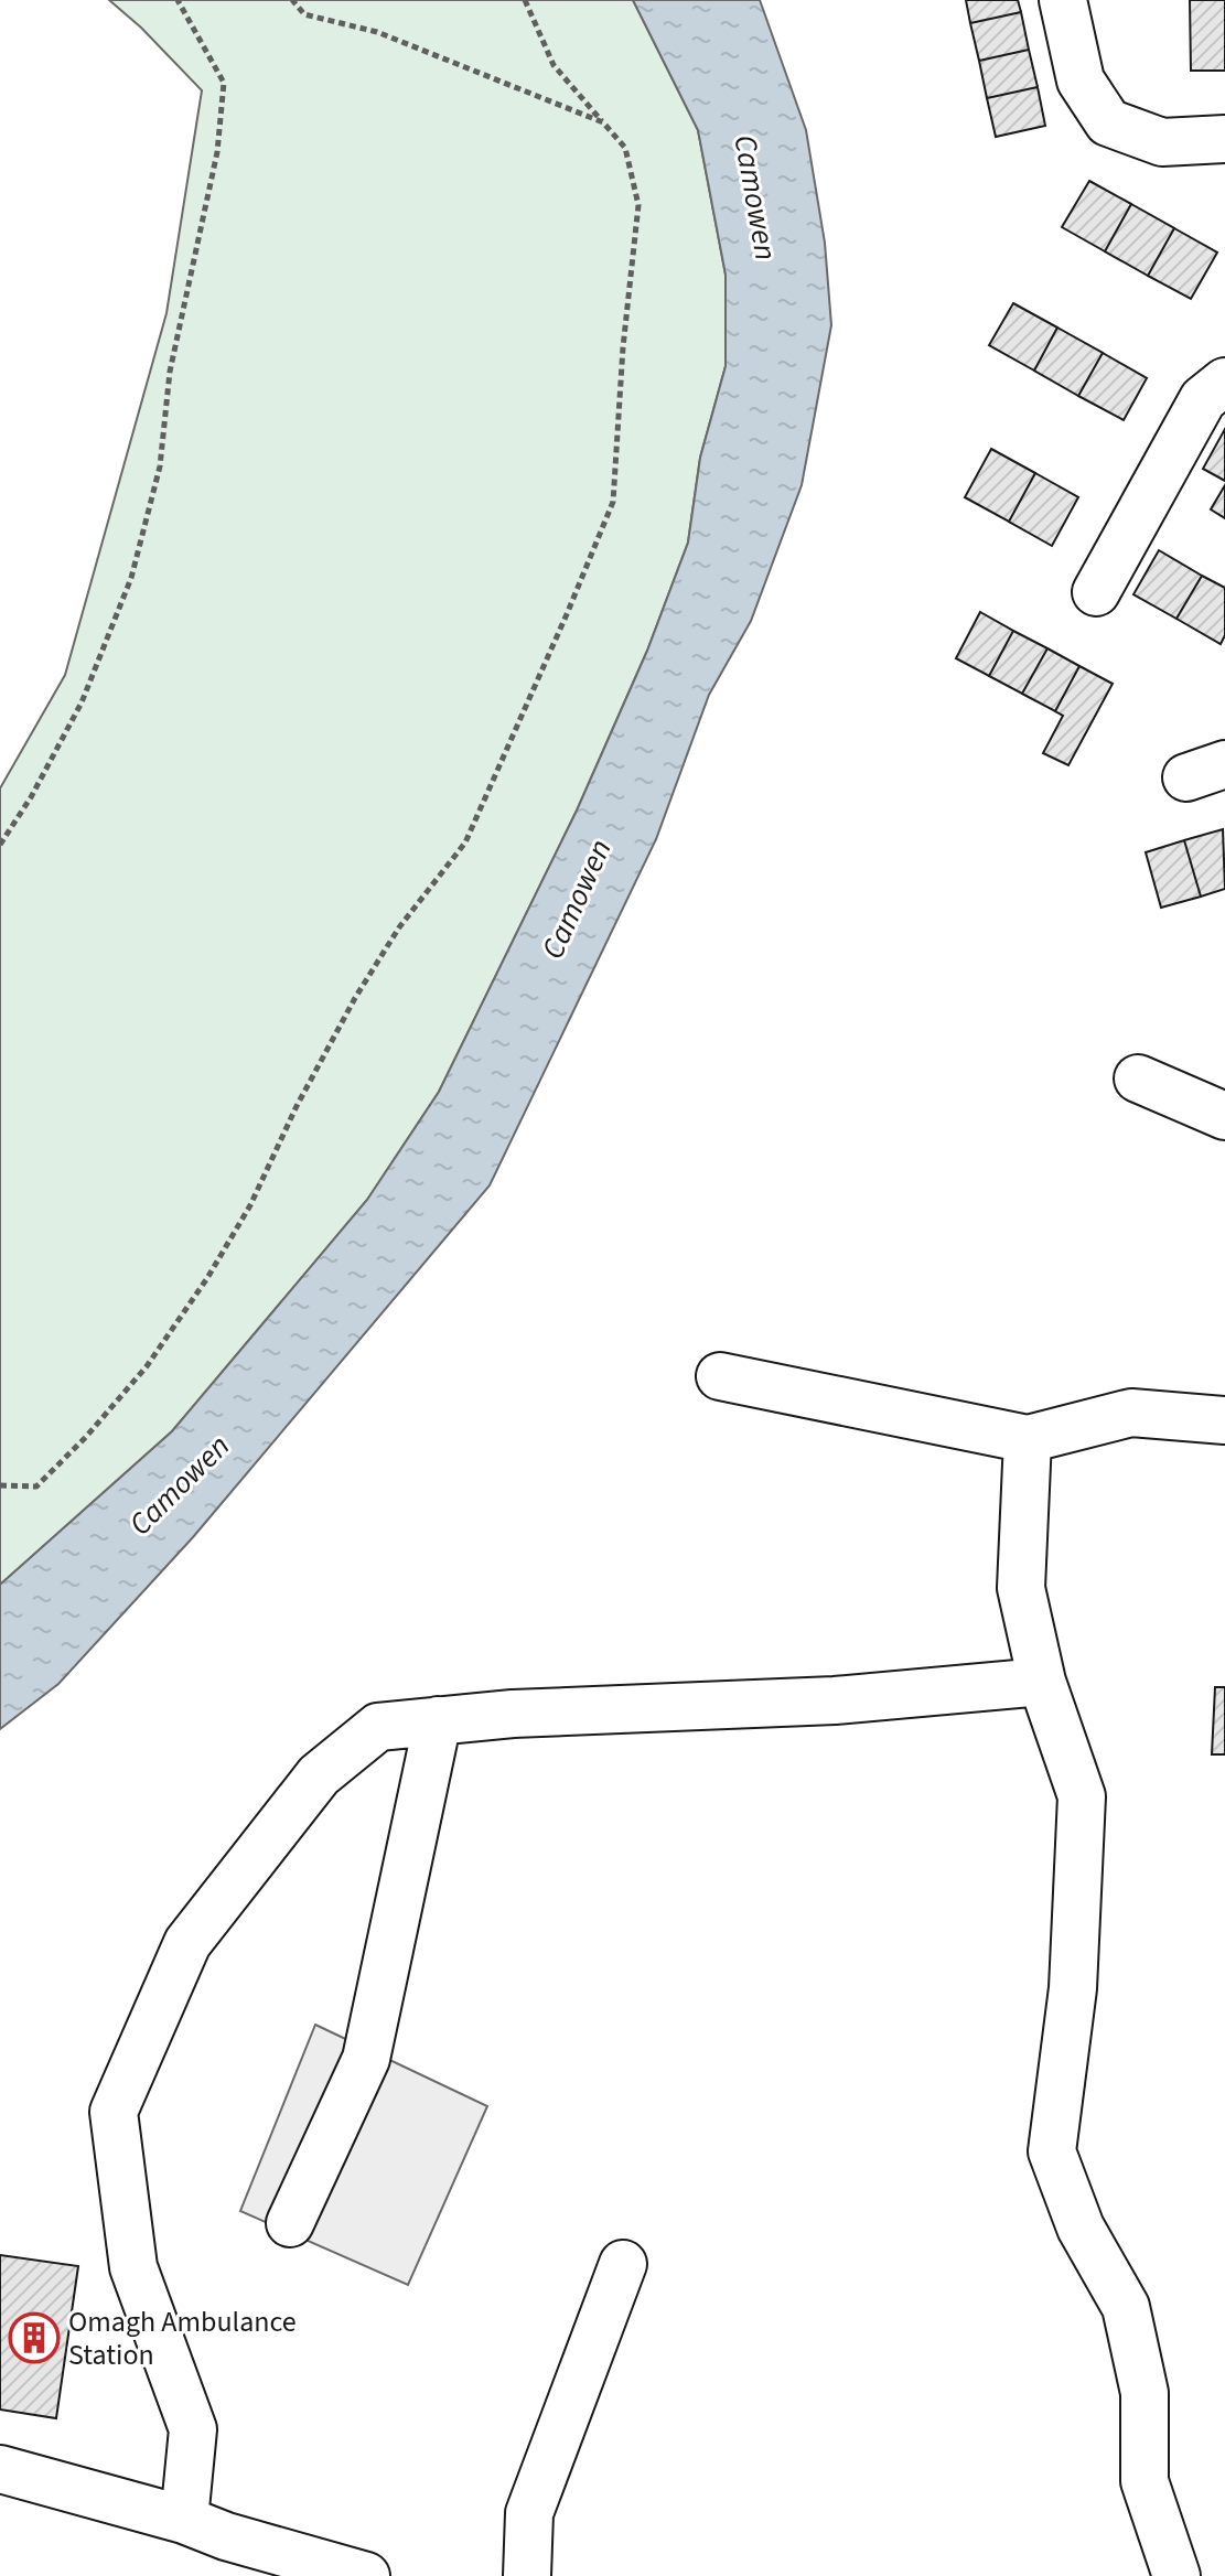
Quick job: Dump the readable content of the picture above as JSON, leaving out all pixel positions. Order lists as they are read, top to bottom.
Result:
{
  "water": ["Camowen"],
  "places": {
    "building": ["Omagh Ambulance Station"]
  }
}
